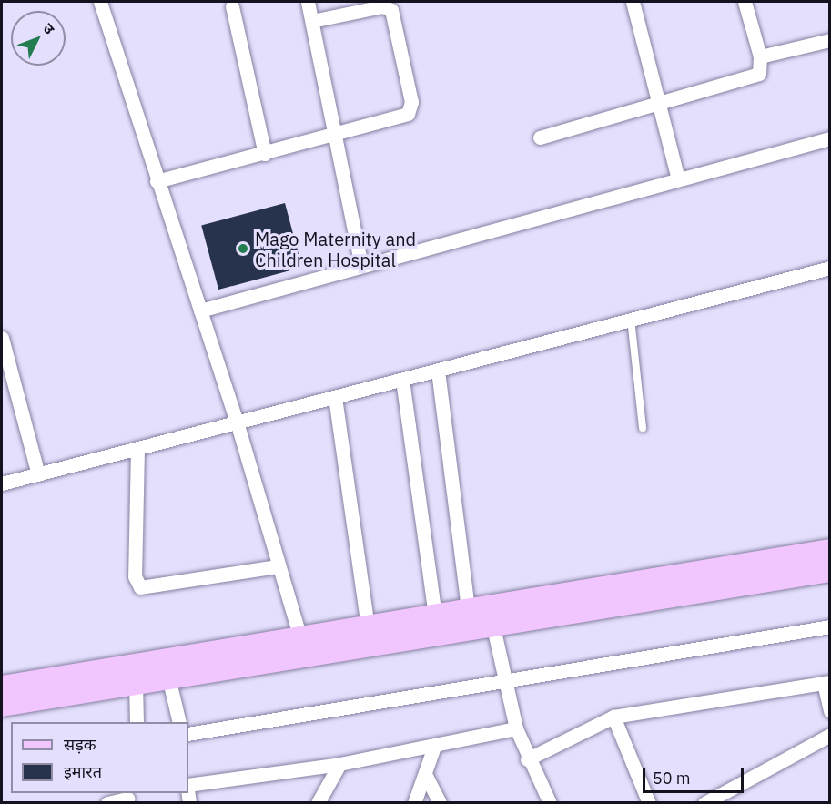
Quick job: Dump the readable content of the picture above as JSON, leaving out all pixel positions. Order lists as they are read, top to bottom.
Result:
{
  "places": ["Mago Maternity and Children Hospital"],
  "legend": ["सड़क", "इमारत"],
  "scale_bar": "50 m",
  "north": "top right"
}
